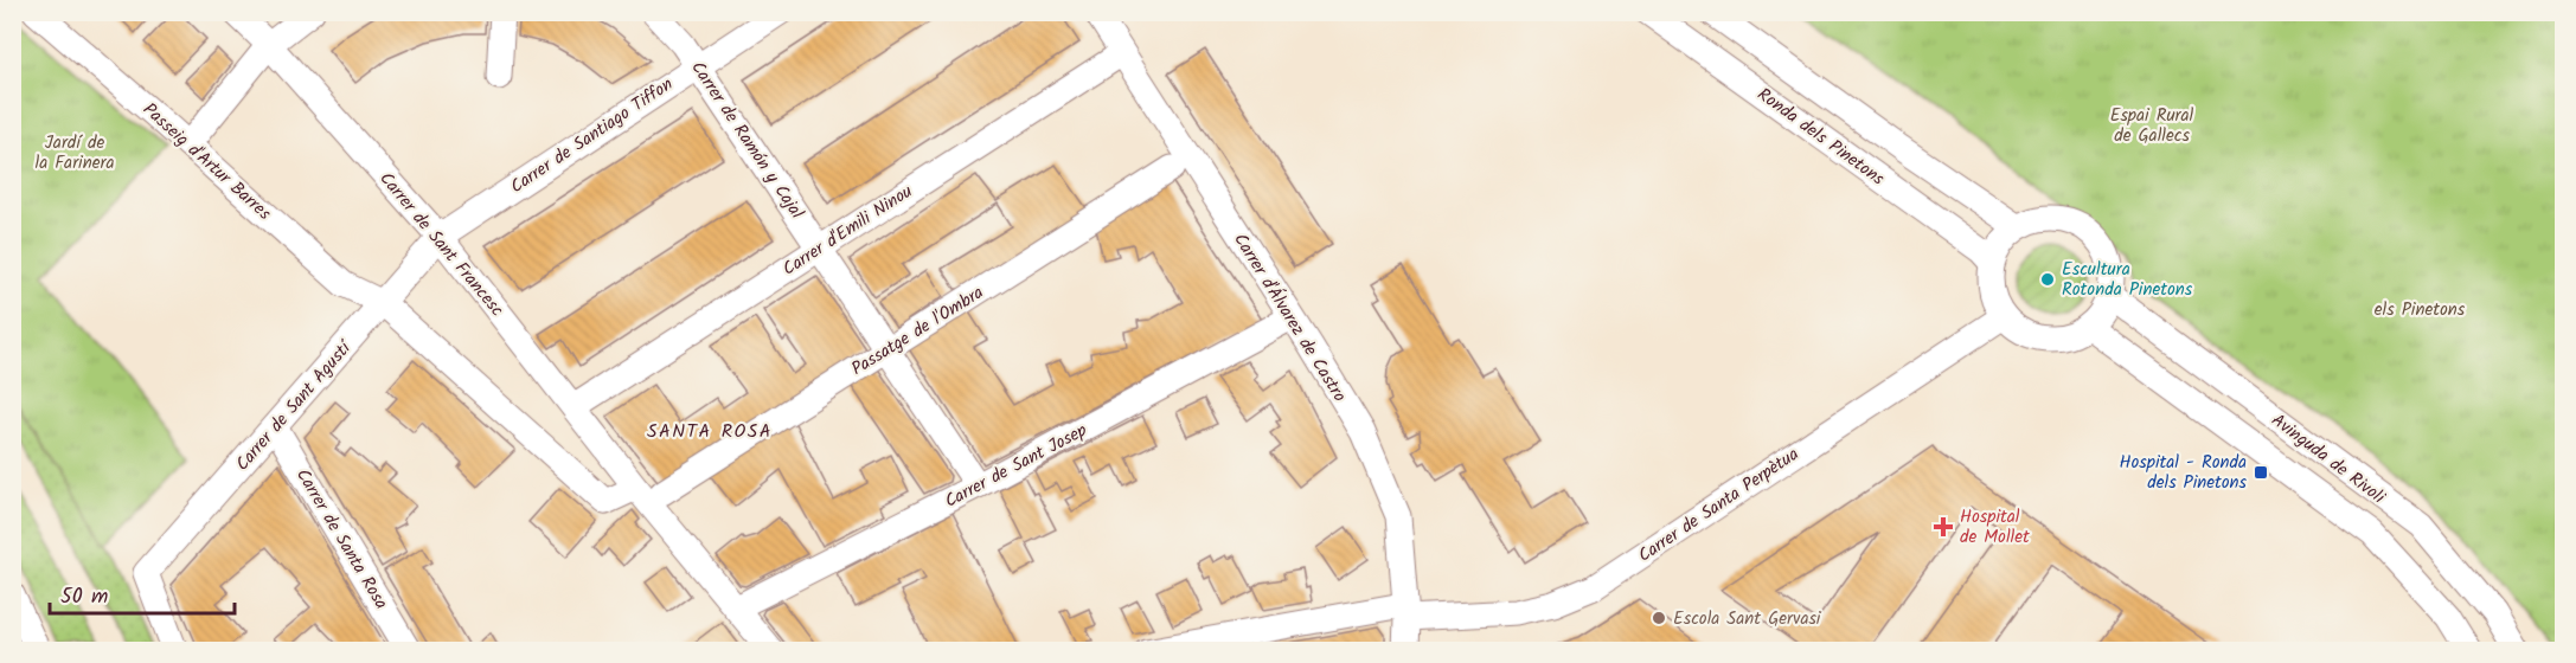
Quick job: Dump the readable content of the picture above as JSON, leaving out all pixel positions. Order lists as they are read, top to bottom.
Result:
{
  "streets": {
    "street": [
      "Carrer de Santiago Tiffon",
      "Ronda dels Pinetons",
      "Carrer de Ramón y Cajal",
      "Passeig d'Artur Barres",
      "Carrer d'Emili Ninou",
      "Carrer de Sant Francesc",
      "Carrer d'Álvarez de Castro",
      "Passatge de l'Ombra",
      "Carrer de Sant Agustí",
      "Avinguda de Rivoli",
      "Carrer de Sant Josep",
      "Carrer de Santa Perpètua",
      "Carrer de Santa Rosa"
    ]
  },
  "crossings": [
    ["Carrer de Santiago Tiffon", "Carrer de Ramón y Cajal"],
    ["Carrer de Santiago Tiffon", "Carrer de Sant Francesc"],
    ["Carrer de Santiago Tiffon", "Carrer de Sant Agustí"],
    ["Ronda dels Pinetons", "Avinguda de Rivoli"],
    ["Ronda dels Pinetons", "Carrer de Santa Perpètua"],
    ["Carrer de Ramón y Cajal", "Carrer d'Emili Ninou"],
    ["Carrer de Ramón y Cajal", "Passatge de l'Ombra"],
    ["Carrer de Ramón y Cajal", "Carrer de Sant Josep"],
    ["Passeig d'Artur Barres", "Carrer de Sant Agustí"],
    ["Carrer d'Emili Ninou", "Carrer de Sant Francesc"],
    ["Carrer d'Emili Ninou", "Carrer d'Álvarez de Castro"],
    ["Carrer de Sant Francesc", "Carrer de Sant Agustí"],
    ["Carrer de Sant Francesc", "Carrer de Sant Josep"],
    ["Carrer d'Álvarez de Castro", "Carrer de Sant Josep"],
    ["Carrer d'Álvarez de Castro", "Carrer de Santa Perpètua"],
    ["Carrer de Sant Agustí", "Carrer de Santa Rosa"],
    ["Avinguda de Rivoli", "Carrer de Santa Perpètua"]
  ],
  "districts": ["SANTA ROSA"],
  "parks": ["Espai Rural de Gallecs", "Jardí de la Farinera", "els Pinetons"],
  "places": {
    "other": ["Escultura Rotonda Pinetons", "Escola Sant Gervasi"],
    "transit": ["Hospital - Ronda dels Pinetons"],
    "health": ["Hospital de Mollet"]
  },
  "scale_bar": "50 m"
}
